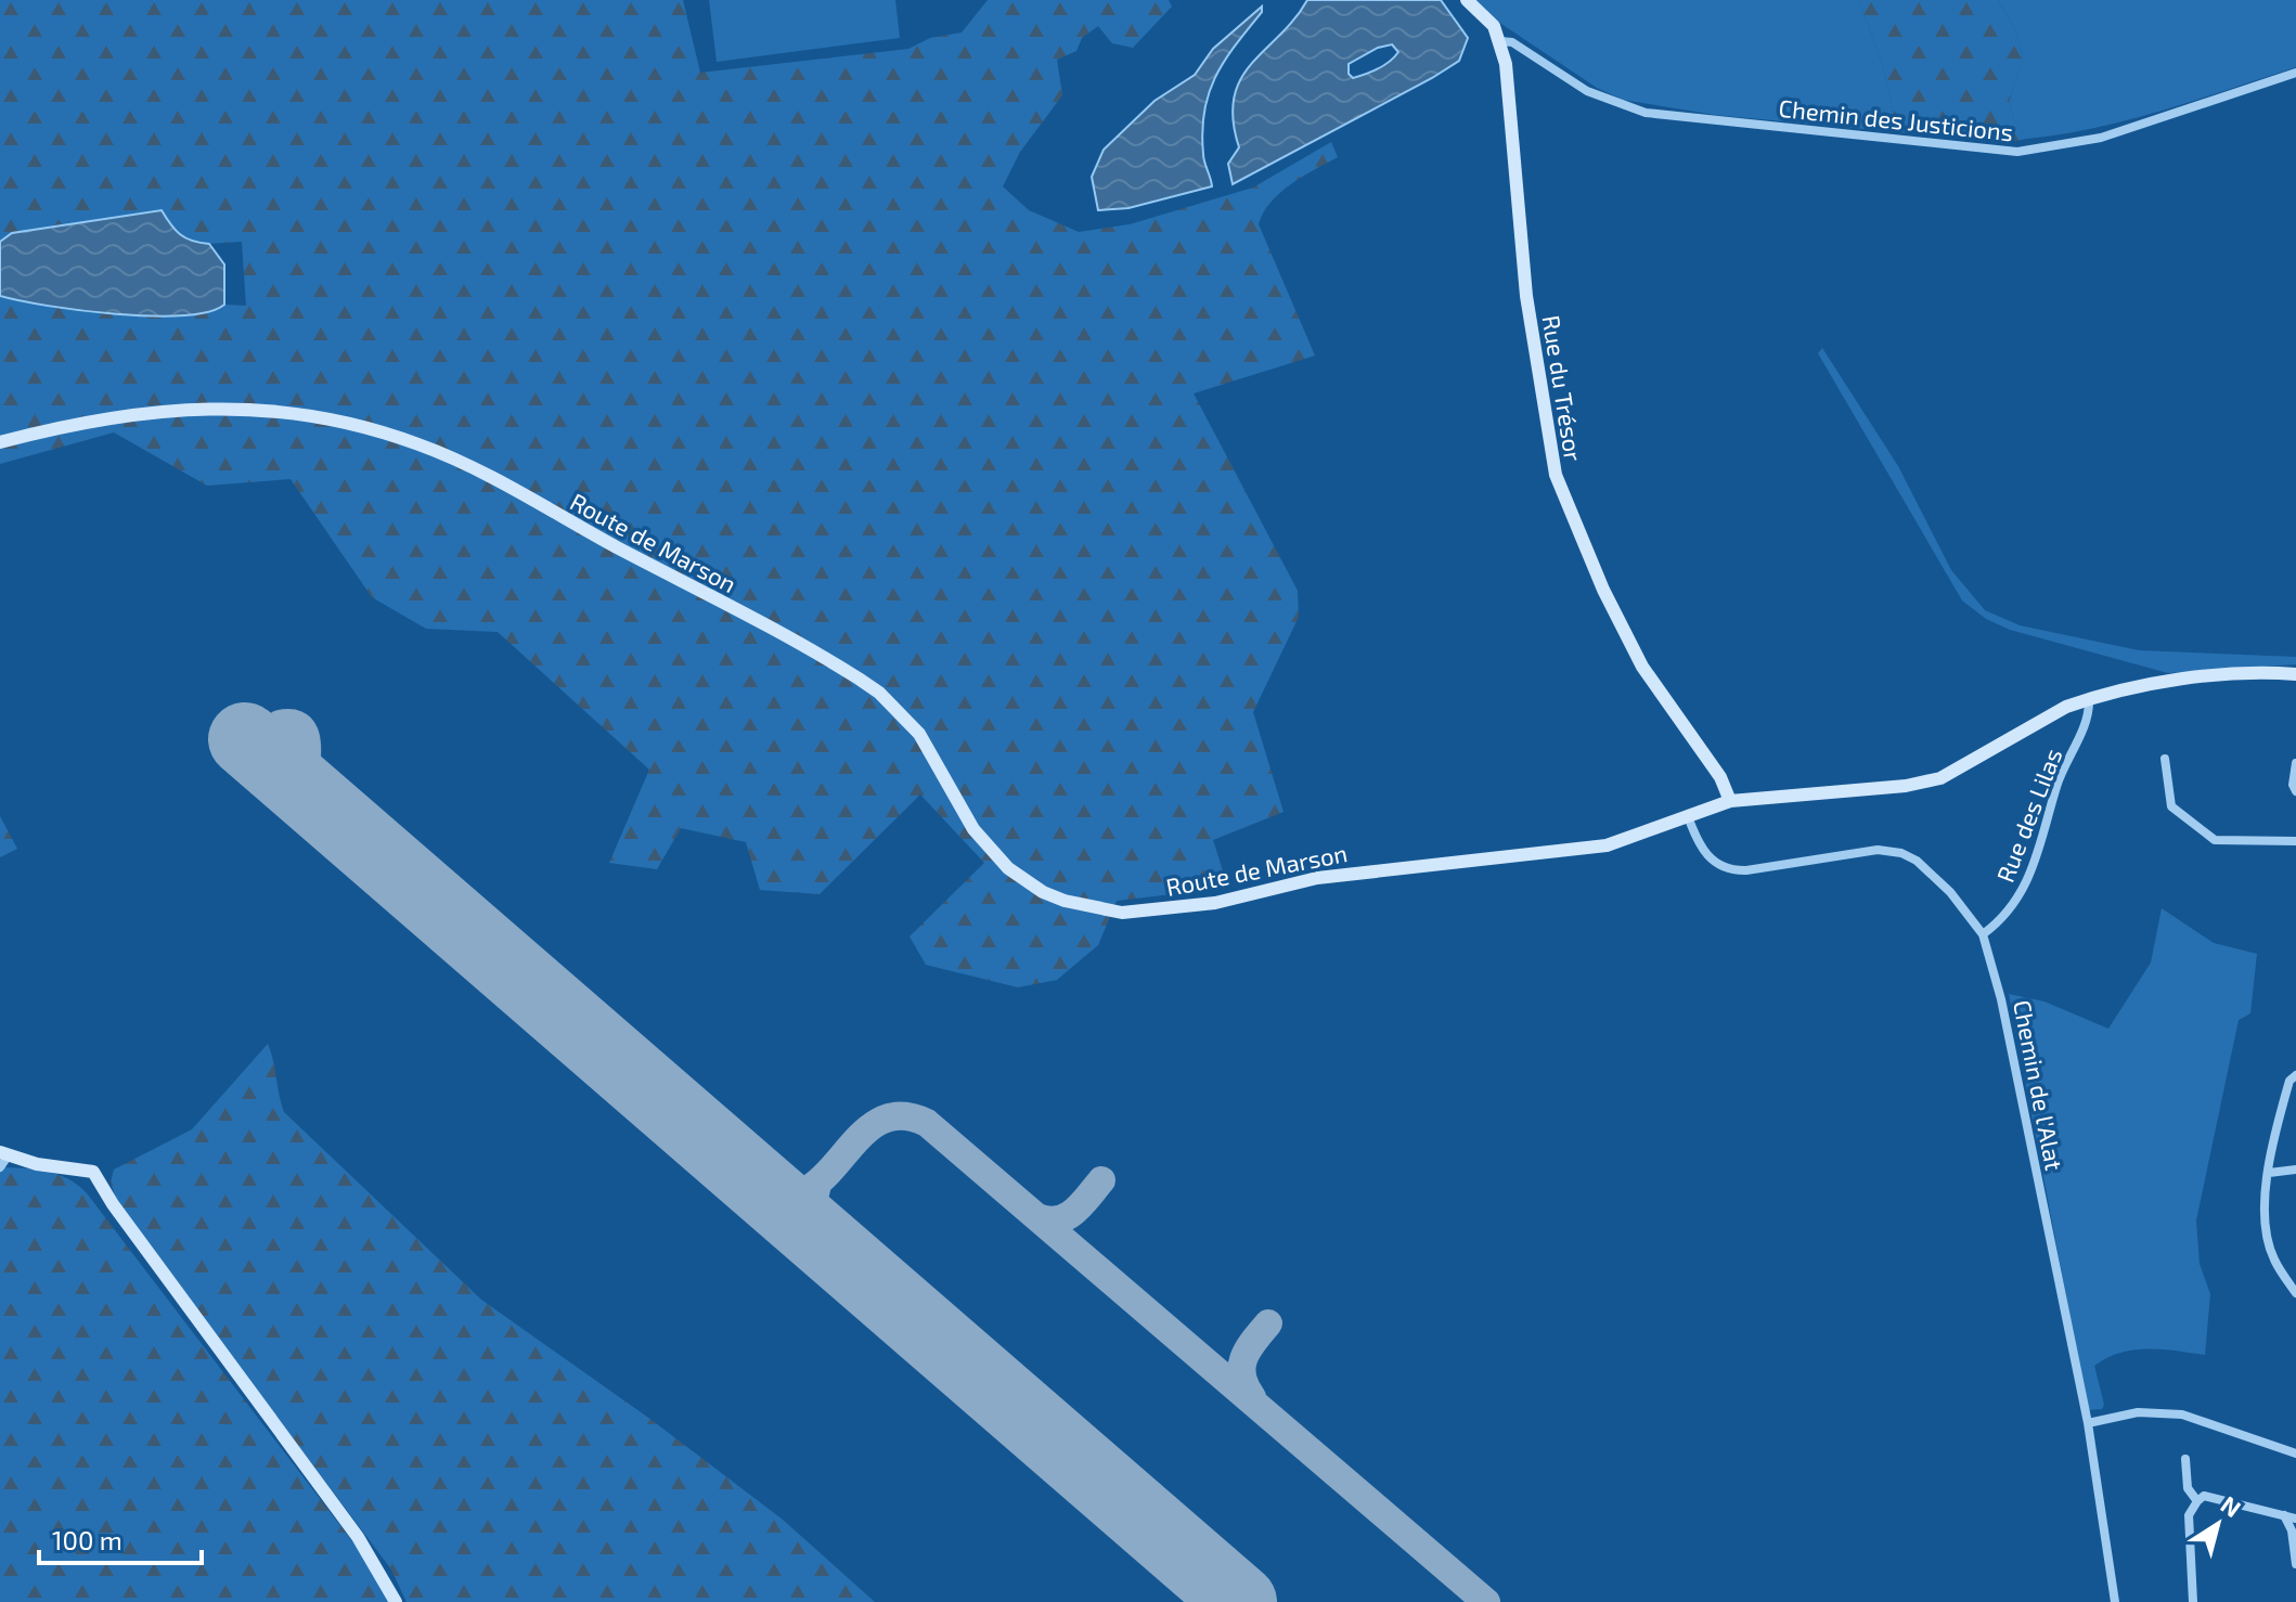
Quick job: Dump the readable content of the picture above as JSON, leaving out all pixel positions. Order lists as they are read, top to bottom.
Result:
{
  "streets": {
    "street": [
      "Chemin des Justicions",
      "Rue du Trésor",
      "Route de Marson",
      "Rue des Lilas",
      "Chemin de l'Alat"
    ]
  },
  "crossings": [
    ["Chemin des Justicions", "Rue du Trésor"],
    ["Rue du Trésor", "Route de Marson"],
    ["Route de Marson", "Rue des Lilas"],
    ["Route de Marson", "Chemin de l'Alat"],
    ["Rue des Lilas", "Chemin de l'Alat"]
  ],
  "scale_bar": "100 m",
  "north": "top right"
}
